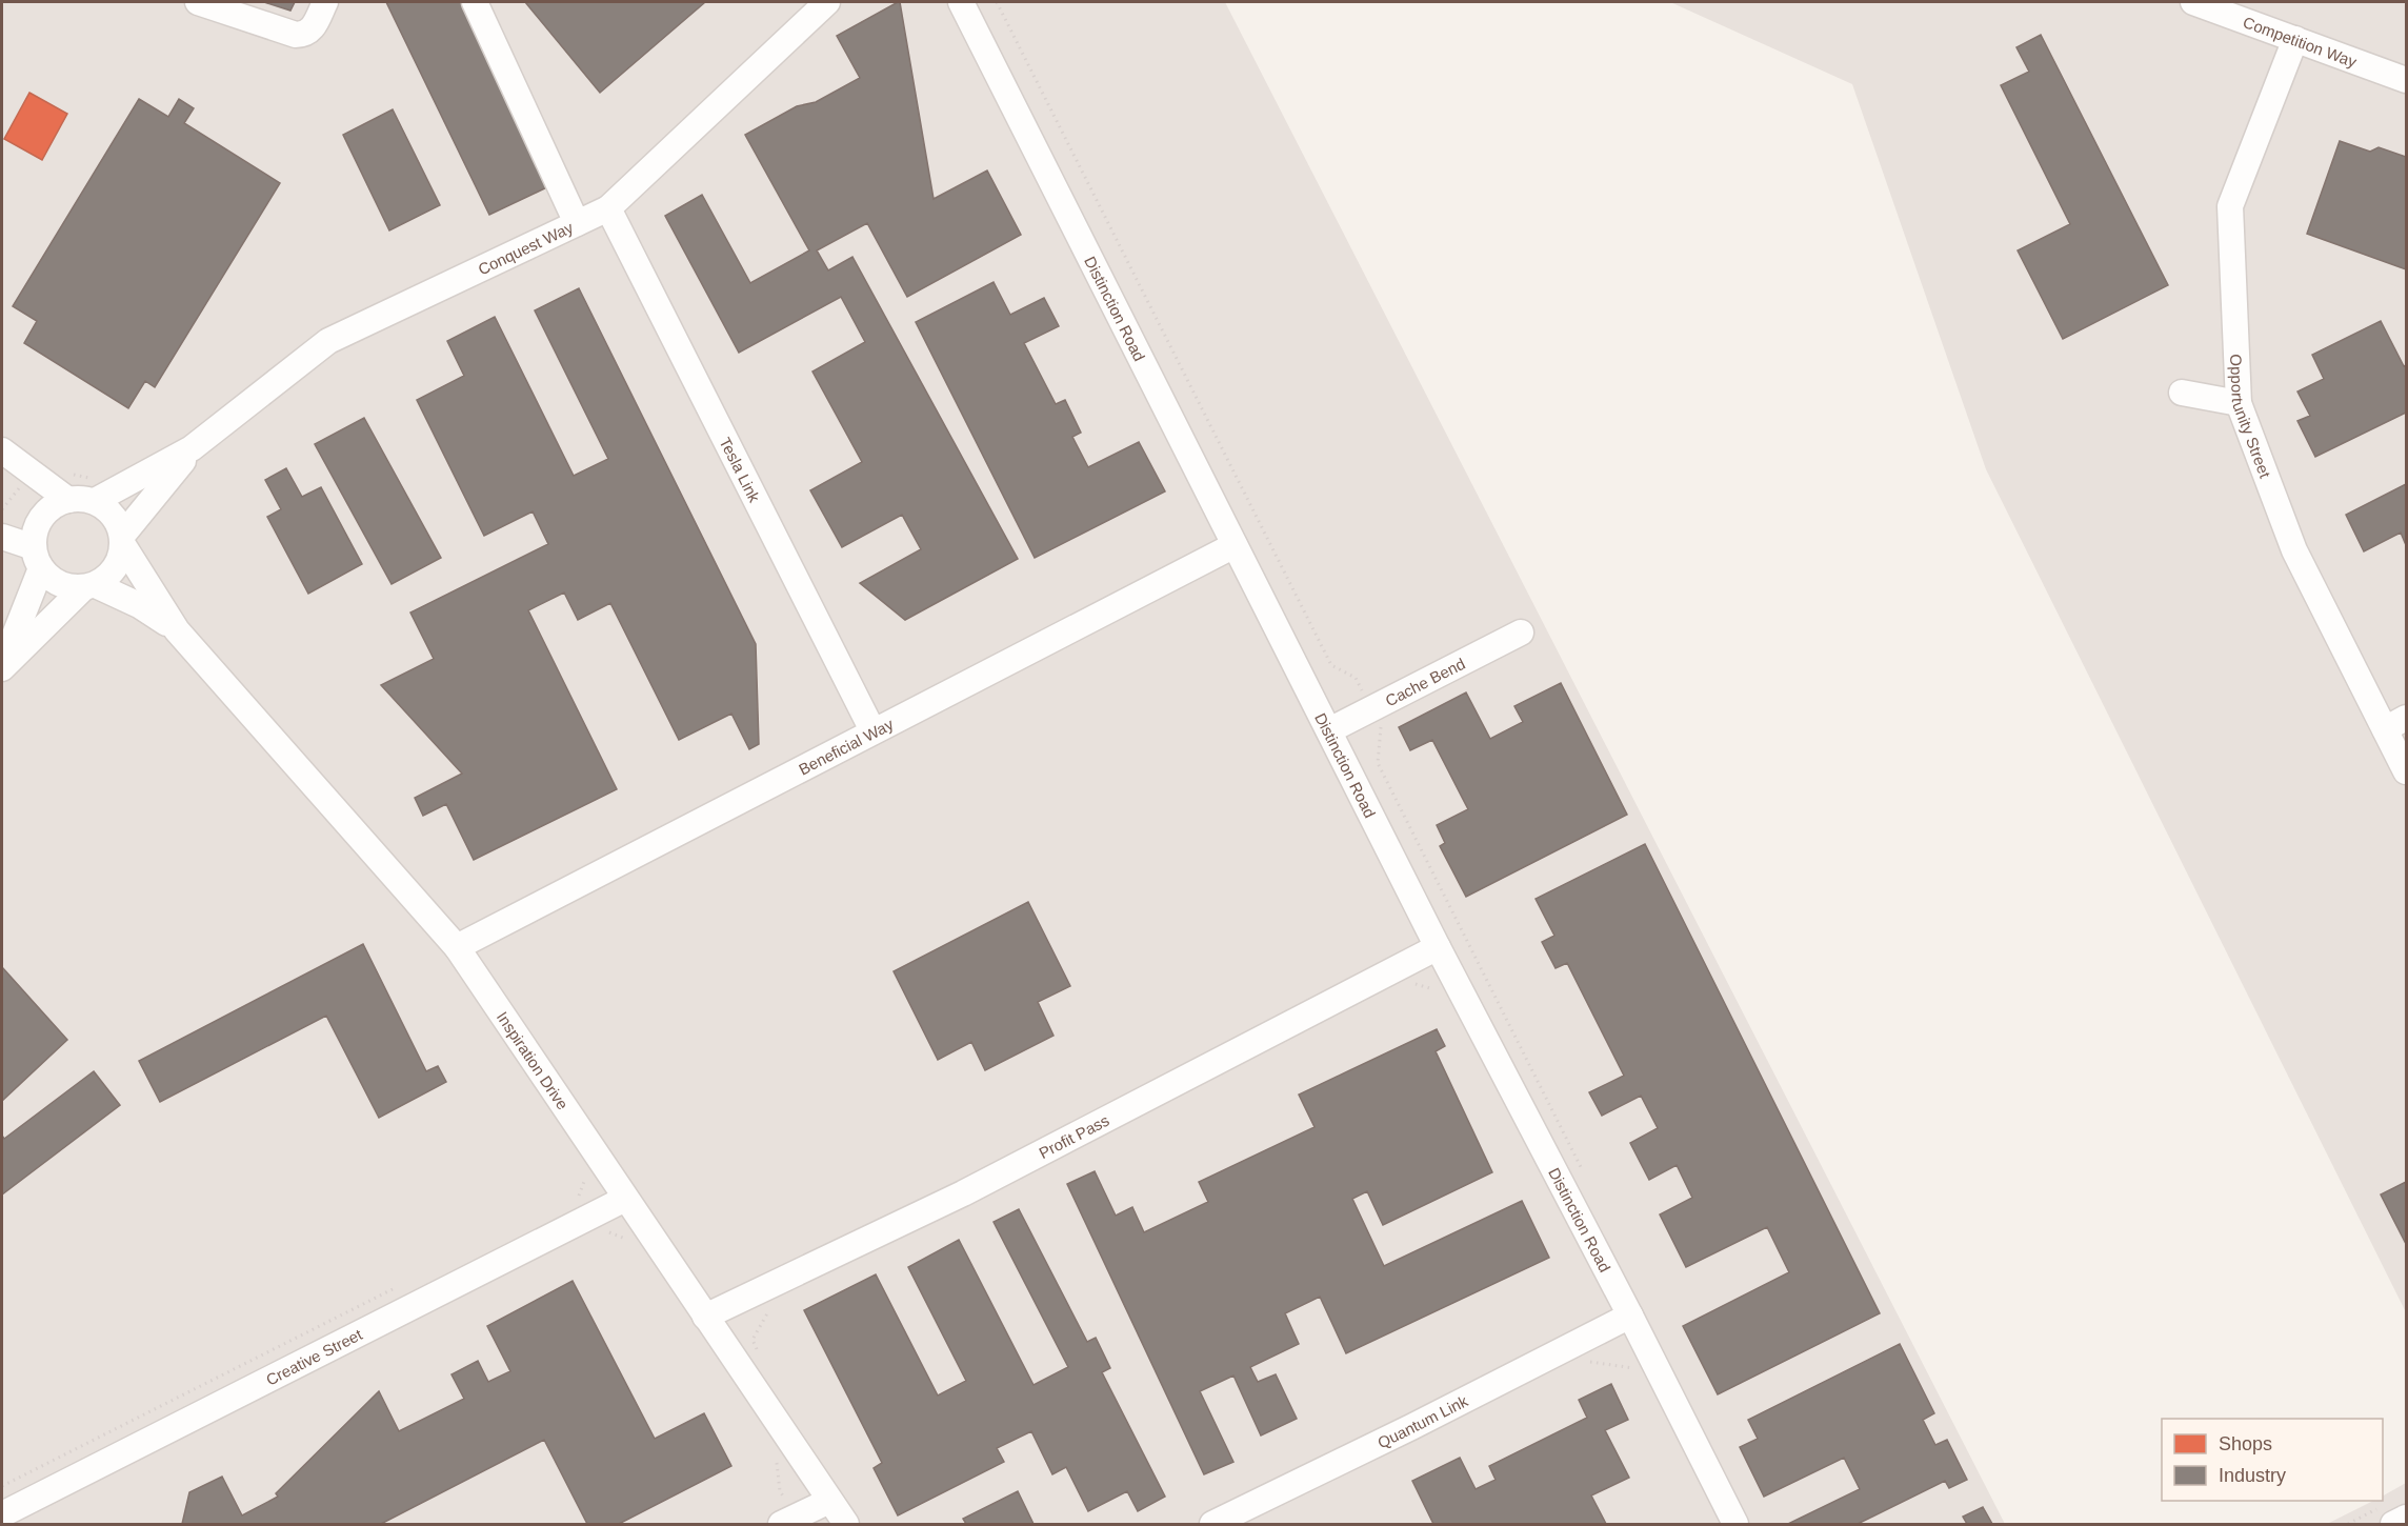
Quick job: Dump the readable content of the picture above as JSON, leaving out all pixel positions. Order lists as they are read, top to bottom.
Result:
{
  "streets": {
    "street": [
      "Competition Way",
      "Conquest Way",
      "Distinction Road",
      "Opportunity Street",
      "Tesla Link",
      "Cache Bend",
      "Beneficial Way",
      "Inspiration Drive",
      "Profit Pass",
      "Creative Street",
      "Quantum Link"
    ]
  },
  "crossings": [
    ["Competition Way", "Opportunity Street"],
    ["Conquest Way", "Tesla Link"],
    ["Conquest Way", "Inspiration Drive"],
    ["Distinction Road", "Cache Bend"],
    ["Distinction Road", "Beneficial Way"],
    ["Distinction Road", "Profit Pass"],
    ["Distinction Road", "Quantum Link"],
    ["Tesla Link", "Beneficial Way"],
    ["Beneficial Way", "Inspiration Drive"],
    ["Inspiration Drive", "Profit Pass"],
    ["Inspiration Drive", "Creative Street"]
  ],
  "legend": ["Shops", "Industry"]
}
